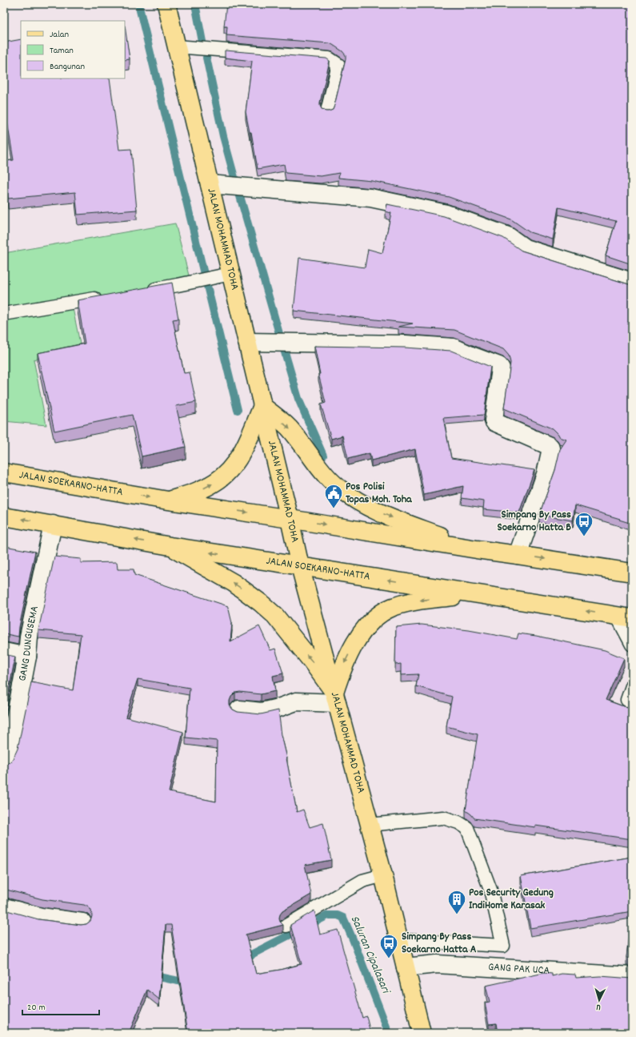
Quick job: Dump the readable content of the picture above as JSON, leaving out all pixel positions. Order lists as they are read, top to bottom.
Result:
{
  "streets": {
    "main road": ["JALAN MOHAMMAD TOHA", "JALAN SOEKARNO-HATTA"],
    "street": ["GANG DUNGUSEMA", "GANG PAK UCA"]
  },
  "crossings": [
    ["JALAN MOHAMMAD TOHA", "JALAN SOEKARNO-HATTA"],
    ["JALAN MOHAMMAD TOHA", "GANG PAK UCA"],
    ["JALAN SOEKARNO-HATTA", "GANG DUNGUSEMA"]
  ],
  "water": ["Saluran Cipalasari"],
  "places": {
    "public building": ["Pos Polisi Topas Moh. Toha"],
    "bus stop": ["Simpang By Pass Soekarno Hatta B", "Simpang By Pass Soekarno Hatta A"],
    "building": ["Pos Security Gedung IndiHome Karasak"]
  },
  "legend": ["Jalan", "Taman", "Bangunan"],
  "scale_bar": "20 m",
  "north": "bottom"
}
